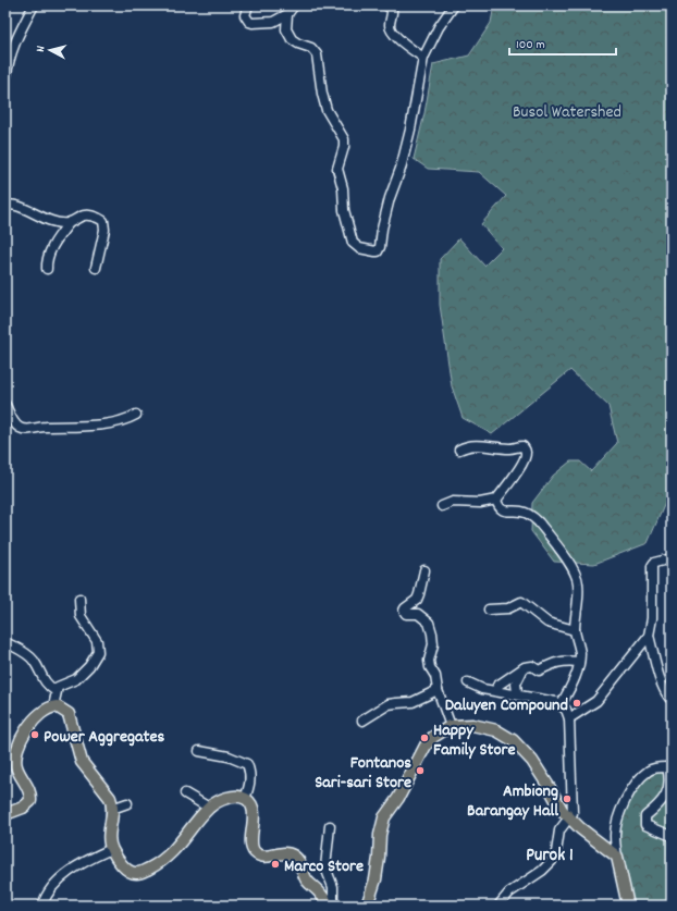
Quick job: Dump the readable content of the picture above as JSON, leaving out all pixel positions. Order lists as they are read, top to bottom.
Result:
{
  "districts": ["Purok 1"],
  "parks": ["Busol Watershed"],
  "places": [
    "Daluyen Compound",
    "Power Aggregates",
    "Happy Family Store",
    "Fontanos Sari-sari Store",
    "Ambiong Barangay Hall",
    "Marco Store"
  ],
  "scale_bar": "100 m",
  "north": "left"
}
